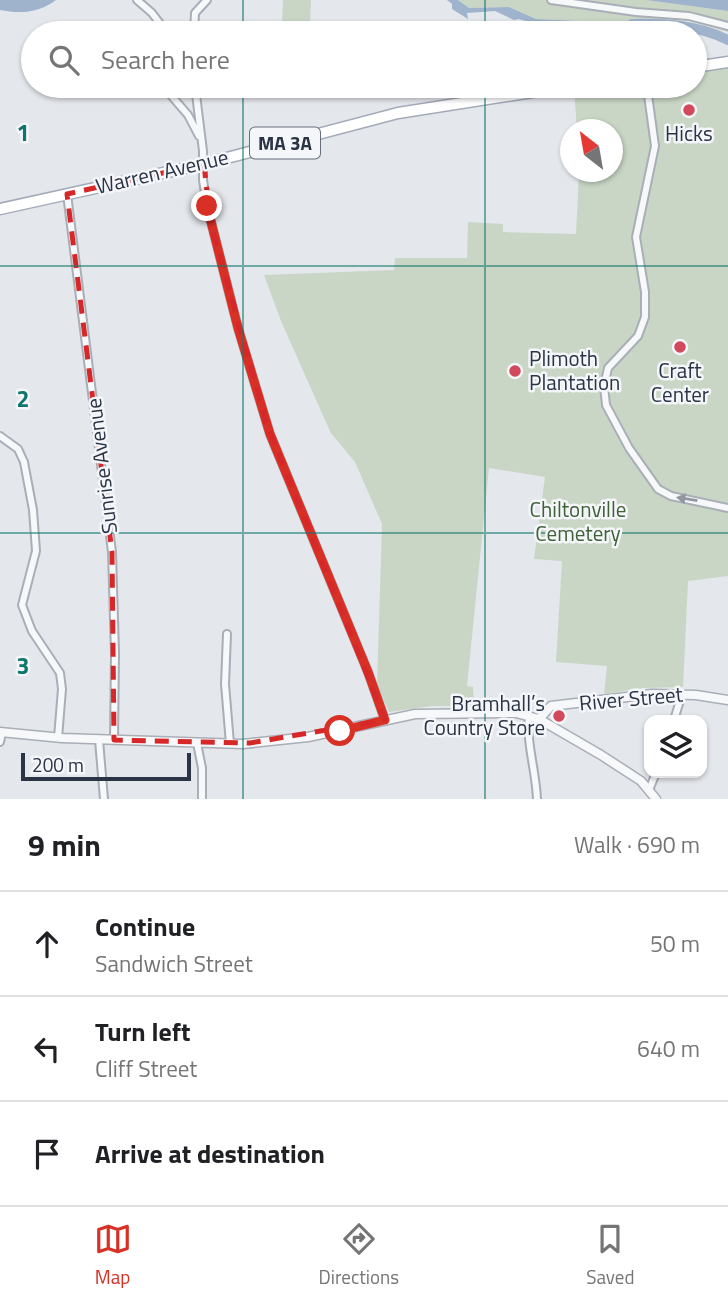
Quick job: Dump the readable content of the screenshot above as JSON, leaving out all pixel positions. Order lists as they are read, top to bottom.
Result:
{
  "streets": {
    "main road": ["MA 3A", "Warren Avenue"],
    "street": ["Sunrise Avenue", "River Street"]
  },
  "crossings": [
    ["Warren Avenue", "Sunrise Avenue"]
  ],
  "parks": ["Chiltonville Cemetery"],
  "places": [
    "Hicks",
    "Craft Center",
    "Plimoth Plantation",
    "Bramhall’s Country Store"
  ],
  "scale_bar": "200 m",
  "north": "top left",
  "page": {
    "search": "Search here",
    "scale": "200 m",
    "heading": ["9 min", "Walk · 690 m"],
    "list": [
      ["Continue", "Sandwich Street", "50 m"],
      ["Turn left", "Cliff Street", "640 m"],
      "Arrive at destination"
    ],
    "nav": ["Map", "Directions", "Saved"]
  },
  "grid": {
    "rows": ["1", "2", "3"]
  }
}
